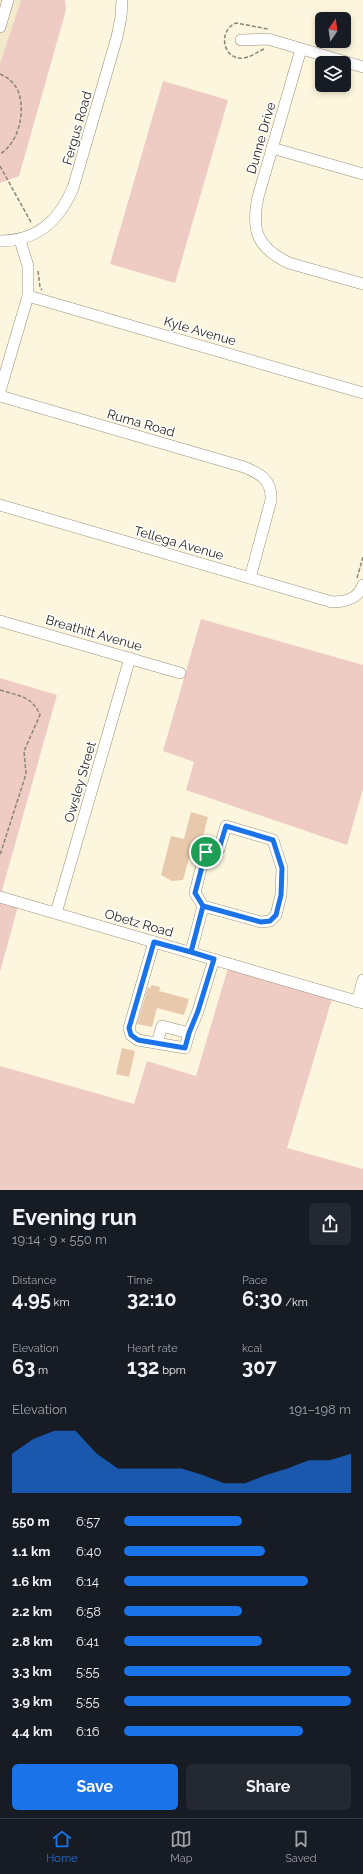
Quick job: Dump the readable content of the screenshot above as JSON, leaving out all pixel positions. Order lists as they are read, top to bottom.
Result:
{
  "streets": {
    "street": [
      "Fergus Road",
      "Dunne Drive",
      "Kyle Avenue",
      "Ruma Road",
      "Tellega Avenue",
      "Breathitt Avenue",
      "Owsley Street",
      "Obetz Road"
    ]
  },
  "crossings": [
    ["Ruma Road", "Tellega Avenue"],
    ["Breathitt Avenue", "Owsley Street"],
    ["Owsley Street", "Obetz Road"]
  ],
  "north": "top",
  "page": {
    "heading": ["Evening run", "19:14 · 9 × 550 m"],
    "stats": [
      ["Distance", "4.95 km"],
      ["Time", "32:10"],
      ["Pace", "6:30 /km"],
      ["Elevation", "63 m"],
      ["Heart rate", "132 bpm"],
      ["kcal", "307"]
    ],
    "chart": ["Elevation", "191–198 m"],
    "list": [
      {
        "name": "550 m",
        "note": "6:57"
      },
      {
        "name": "1.1 km",
        "note": "6:40"
      },
      {
        "name": "1.6 km",
        "note": "6:14"
      },
      {
        "name": "2.2 km",
        "note": "6:58"
      },
      {
        "name": "2.8 km",
        "note": "6:41"
      },
      {
        "name": "3.3 km",
        "note": "5:55"
      },
      {
        "name": "3.9 km",
        "note": "5:55"
      },
      {
        "name": "4.4 km",
        "note": "6:16"
      }
    ],
    "buttons": ["Save", "Share"],
    "tabs": ["Home", "Map", "Saved"]
  }
}
